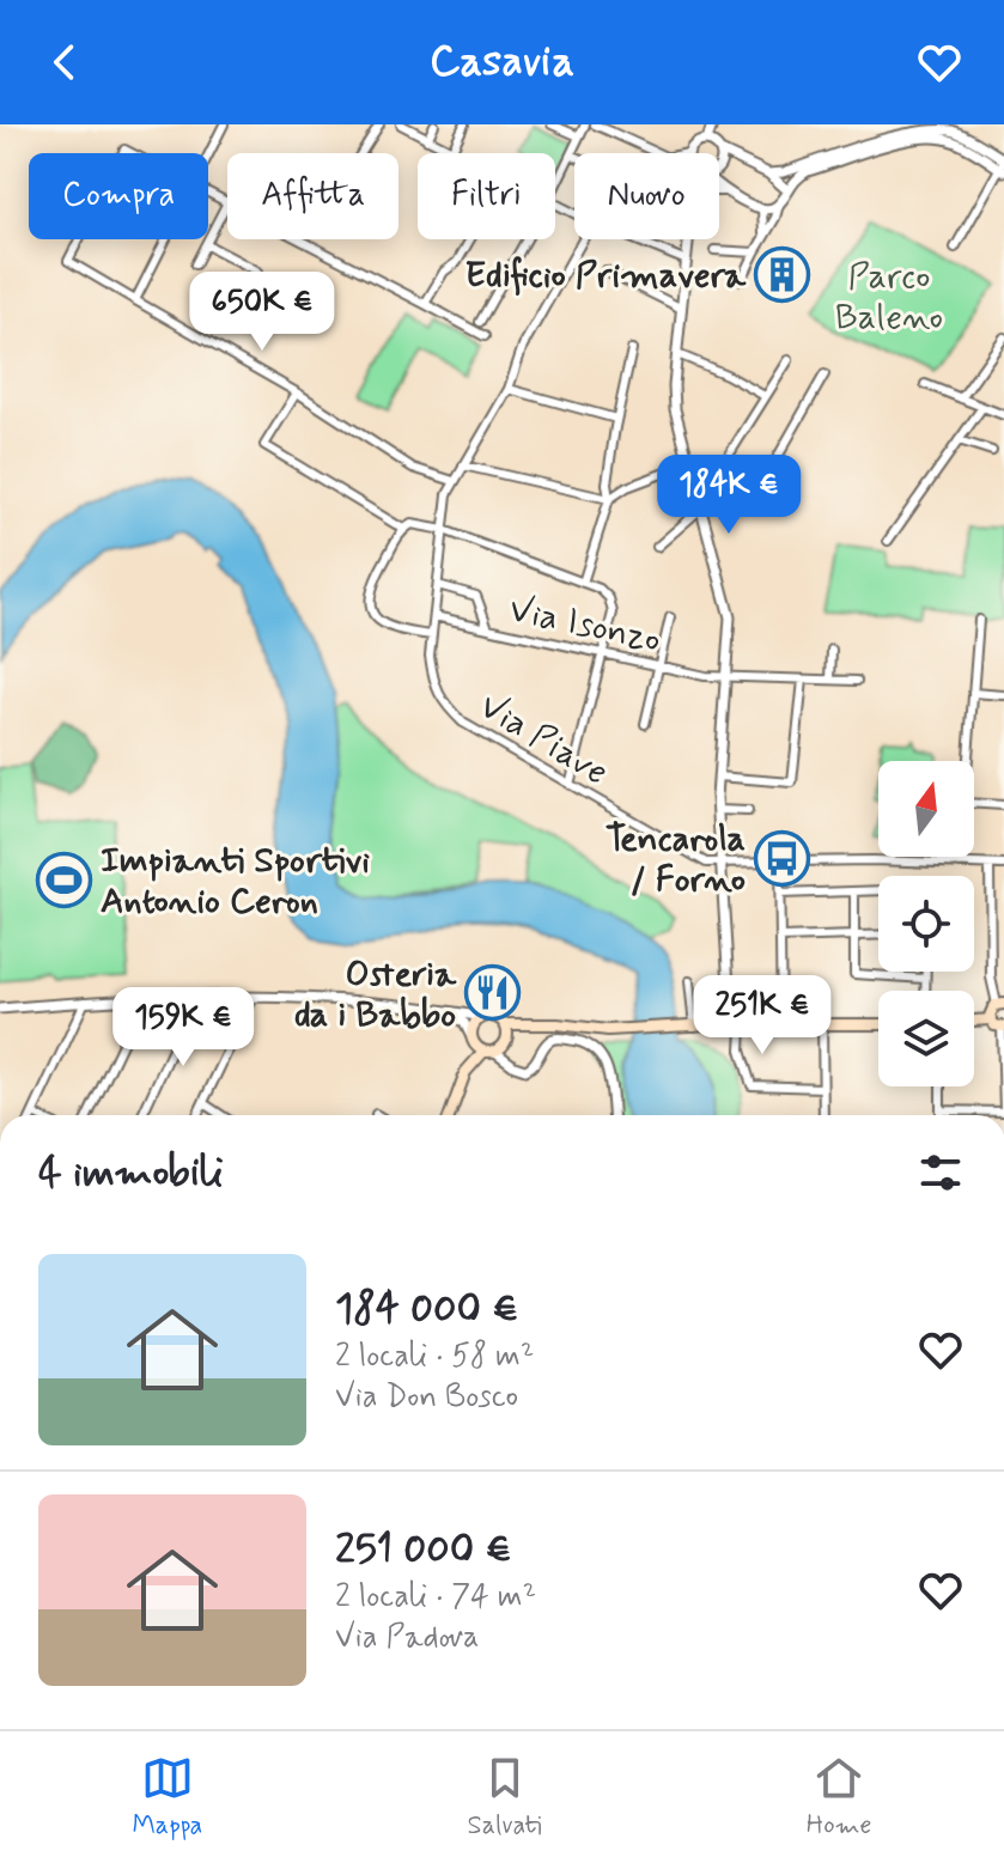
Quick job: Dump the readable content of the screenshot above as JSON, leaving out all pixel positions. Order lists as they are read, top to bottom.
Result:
{
  "streets": {
    "street": ["Via Isonzo", "Via Piave"]
  },
  "crossings": [
    ["Via Isonzo", "Via Piave"]
  ],
  "parks": ["Parco Baleno"],
  "places": {
    "building": ["Edificio Primavera"],
    "bus stop": ["Tencarola / Forno"],
    "sports": ["Impianti Sportivi Antonio Ceron"],
    "restaurant": ["Osteria da i Babbo"]
  },
  "north": "top",
  "page": {
    "header": "Casavia",
    "chip": [
      "Compra",
      "Affitta",
      "Filtri",
      "Nuovo"
    ],
    "price": [
      "650K €",
      "184K €",
      "251K €",
      "159K €"
    ],
    "heading": "4 immobili",
    "list": [
      {
        "name": "184 000 €",
        "note": "2 locali · 58 m² · Via Don Bosco"
      },
      {
        "name": "251 000 €",
        "note": "2 locali · 74 m² · Via Padova"
      }
    ],
    "tabs": ["Mappa", "Salvati", "Home"]
  }
}
